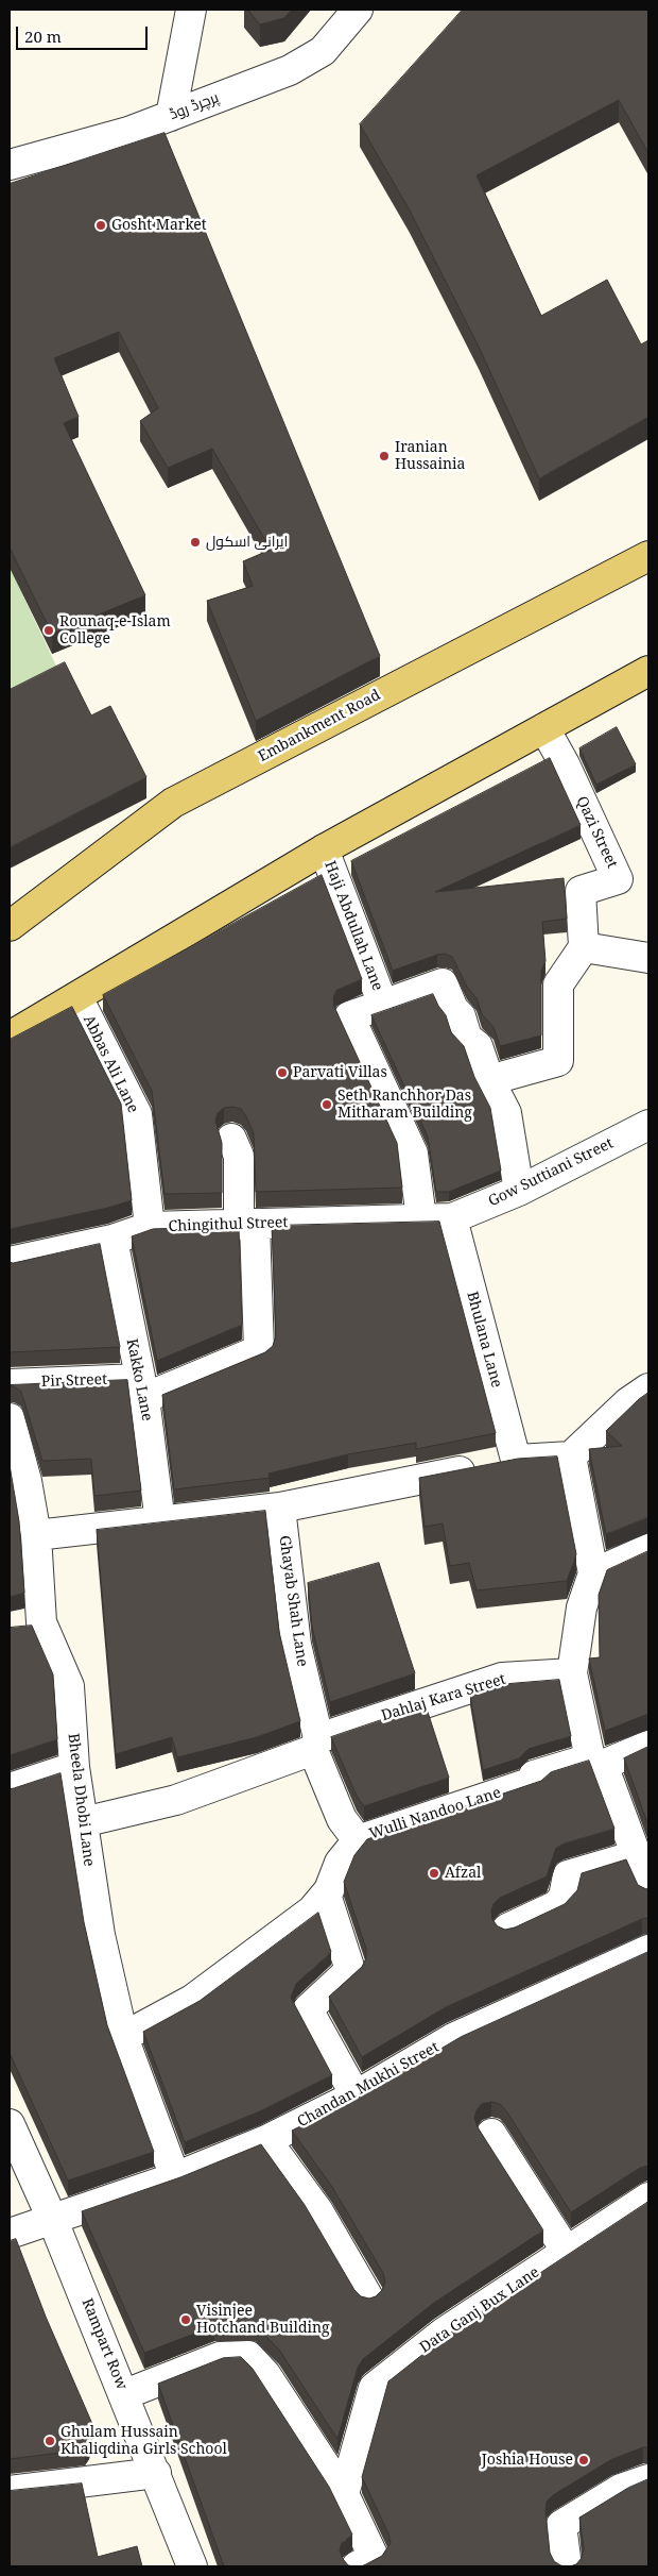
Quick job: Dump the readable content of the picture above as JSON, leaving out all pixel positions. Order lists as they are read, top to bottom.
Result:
{
  "streets": {
    "main road": ["Embankment Road"],
    "street": [
      "پرچرڈ روڈ",
      "Qazi Street",
      "Haji Abdullah Lane",
      "Abbas Ali Lane",
      "Gow Suttiani Street",
      "Chingithul Street",
      "Bhulana Lane",
      "Kakko Lane",
      "Pir Street",
      "Ghayab Shah Lane",
      "Dahlaj Kara Street",
      "Bheela Dhobi Lane",
      "Wulli Nandoo Lane",
      "Chandan Mukhi Street",
      "Data Ganj Bux Lane",
      "Rampart Row"
    ]
  },
  "crossings": [
    ["Haji Abdullah Lane", "Chingithul Street"],
    ["Abbas Ali Lane", "Chingithul Street"],
    ["Gow Suttiani Street", "Chingithul Street"],
    ["Gow Suttiani Street", "Bhulana Lane"],
    ["Chingithul Street", "Bhulana Lane"],
    ["Chingithul Street", "Kakko Lane"],
    ["Kakko Lane", "Pir Street"],
    ["Ghayab Shah Lane", "Dahlaj Kara Street"],
    ["Ghayab Shah Lane", "Wulli Nandoo Lane"],
    ["Dahlaj Kara Street", "Bheela Dhobi Lane"],
    ["Bheela Dhobi Lane", "Wulli Nandoo Lane"],
    ["Bheela Dhobi Lane", "Chandan Mukhi Street"],
    ["Chandan Mukhi Street", "Rampart Row"]
  ],
  "places": [
    "Gosht Market",
    "Iranian Hussainia",
    "ایرانی اسکول",
    "Rounaq-e-Islam College",
    "Parvati Villas",
    "Seth Ranchhor Das Mitharam Building",
    "Afzal",
    "Visinjee Hotchand Building",
    "Ghulam Hussain Khaliqdina Girls School",
    "Joshia House"
  ],
  "scale_bar": "20 m"
}
